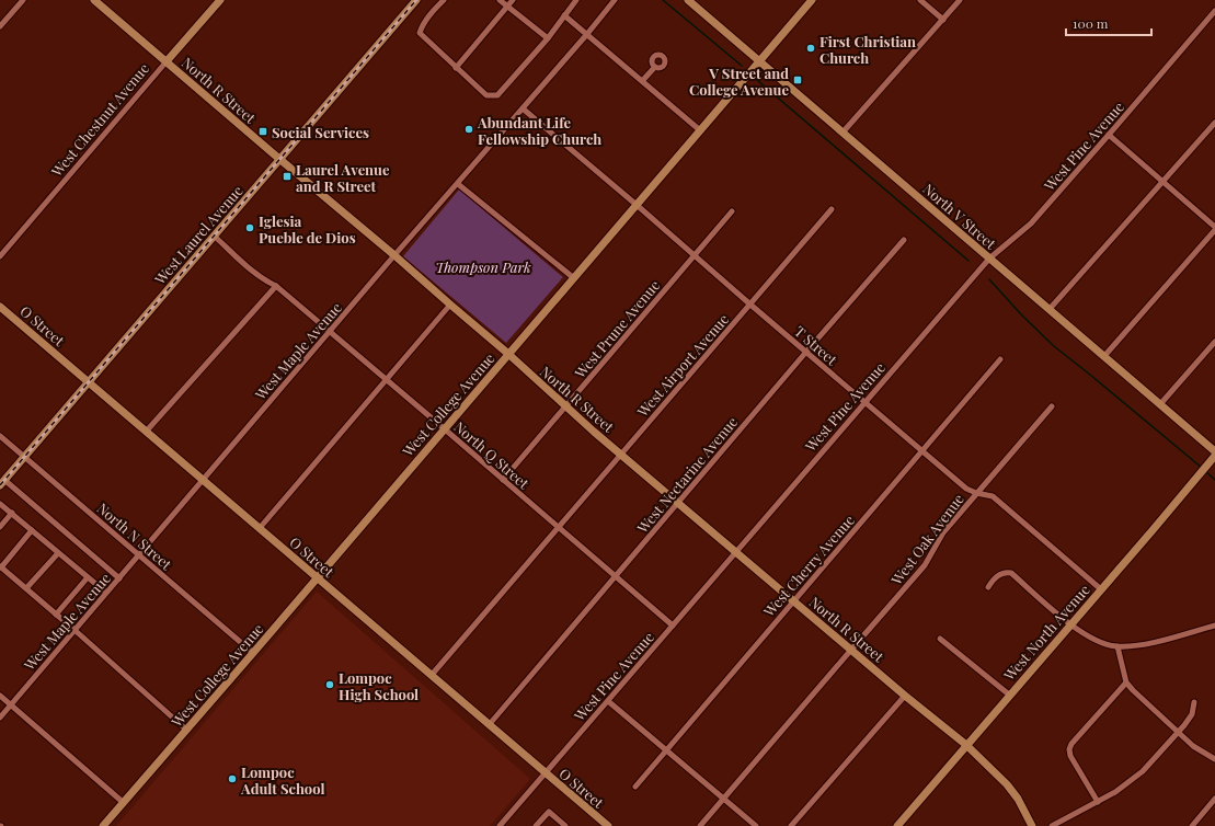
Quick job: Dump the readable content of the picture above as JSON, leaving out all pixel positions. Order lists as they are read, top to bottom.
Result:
{
  "streets": {
    "street": [
      "North R Street",
      "West Chestnut Avenue",
      "West Pine Avenue",
      "North V Street",
      "West Laurel Avenue",
      "O Street",
      "West Prune Avenue",
      "T Street",
      "West Maple Avenue",
      "West Airport Avenue",
      "West College Avenue",
      "North Q Street",
      "West Nectarine Avenue",
      "North N Street",
      "West Oak Avenue",
      "West Cherry Avenue",
      "West North Avenue"
    ]
  },
  "crossings": [
    ["North R Street", "West Chestnut Avenue"],
    ["North R Street", "West Pine Avenue"],
    ["North R Street", "West Laurel Avenue"],
    ["North R Street", "West Prune Avenue"],
    ["North R Street", "West Maple Avenue"],
    ["North R Street", "West Airport Avenue"],
    ["North R Street", "West College Avenue"],
    ["North R Street", "West Nectarine Avenue"],
    ["North R Street", "West Oak Avenue"],
    ["North R Street", "West Cherry Avenue"],
    ["North R Street", "West North Avenue"],
    ["West Pine Avenue", "North V Street"],
    ["West Pine Avenue", "O Street"],
    ["West Pine Avenue", "T Street"],
    ["West Pine Avenue", "North Q Street"],
    ["North V Street", "West College Avenue"],
    ["West Laurel Avenue", "O Street"],
    ["West Laurel Avenue", "North Q Street"],
    ["West Laurel Avenue", "North N Street"],
    ["O Street", "West Maple Avenue"],
    ["O Street", "West Airport Avenue"],
    ["O Street", "West College Avenue"],
    ["O Street", "West Nectarine Avenue"],
    ["West Prune Avenue", "T Street"],
    ["West Prune Avenue", "North Q Street"],
    ["T Street", "West Maple Avenue"],
    ["T Street", "West Airport Avenue"],
    ["T Street", "West College Avenue"],
    ["T Street", "West Nectarine Avenue"],
    ["T Street", "West Oak Avenue"],
    ["T Street", "West Cherry Avenue"],
    ["T Street", "West North Avenue"],
    ["West Maple Avenue", "North Q Street"],
    ["West Maple Avenue", "North N Street"],
    ["West Airport Avenue", "North Q Street"],
    ["West College Avenue", "North Q Street"],
    ["West College Avenue", "North N Street"],
    ["North Q Street", "West Nectarine Avenue"]
  ],
  "parks": ["Thompson Park"],
  "places": {
    "other": [
      "First Christian Church",
      "Abundant Life Fellowship Church",
      "Iglesia Pueble de Dios",
      "Lompoc High School",
      "Lompoc Adult School"
    ],
    "transit": ["V Street and College Avenue", "Social Services", "Laurel Avenue and R Street"]
  },
  "scale_bar": "100 m"
}
